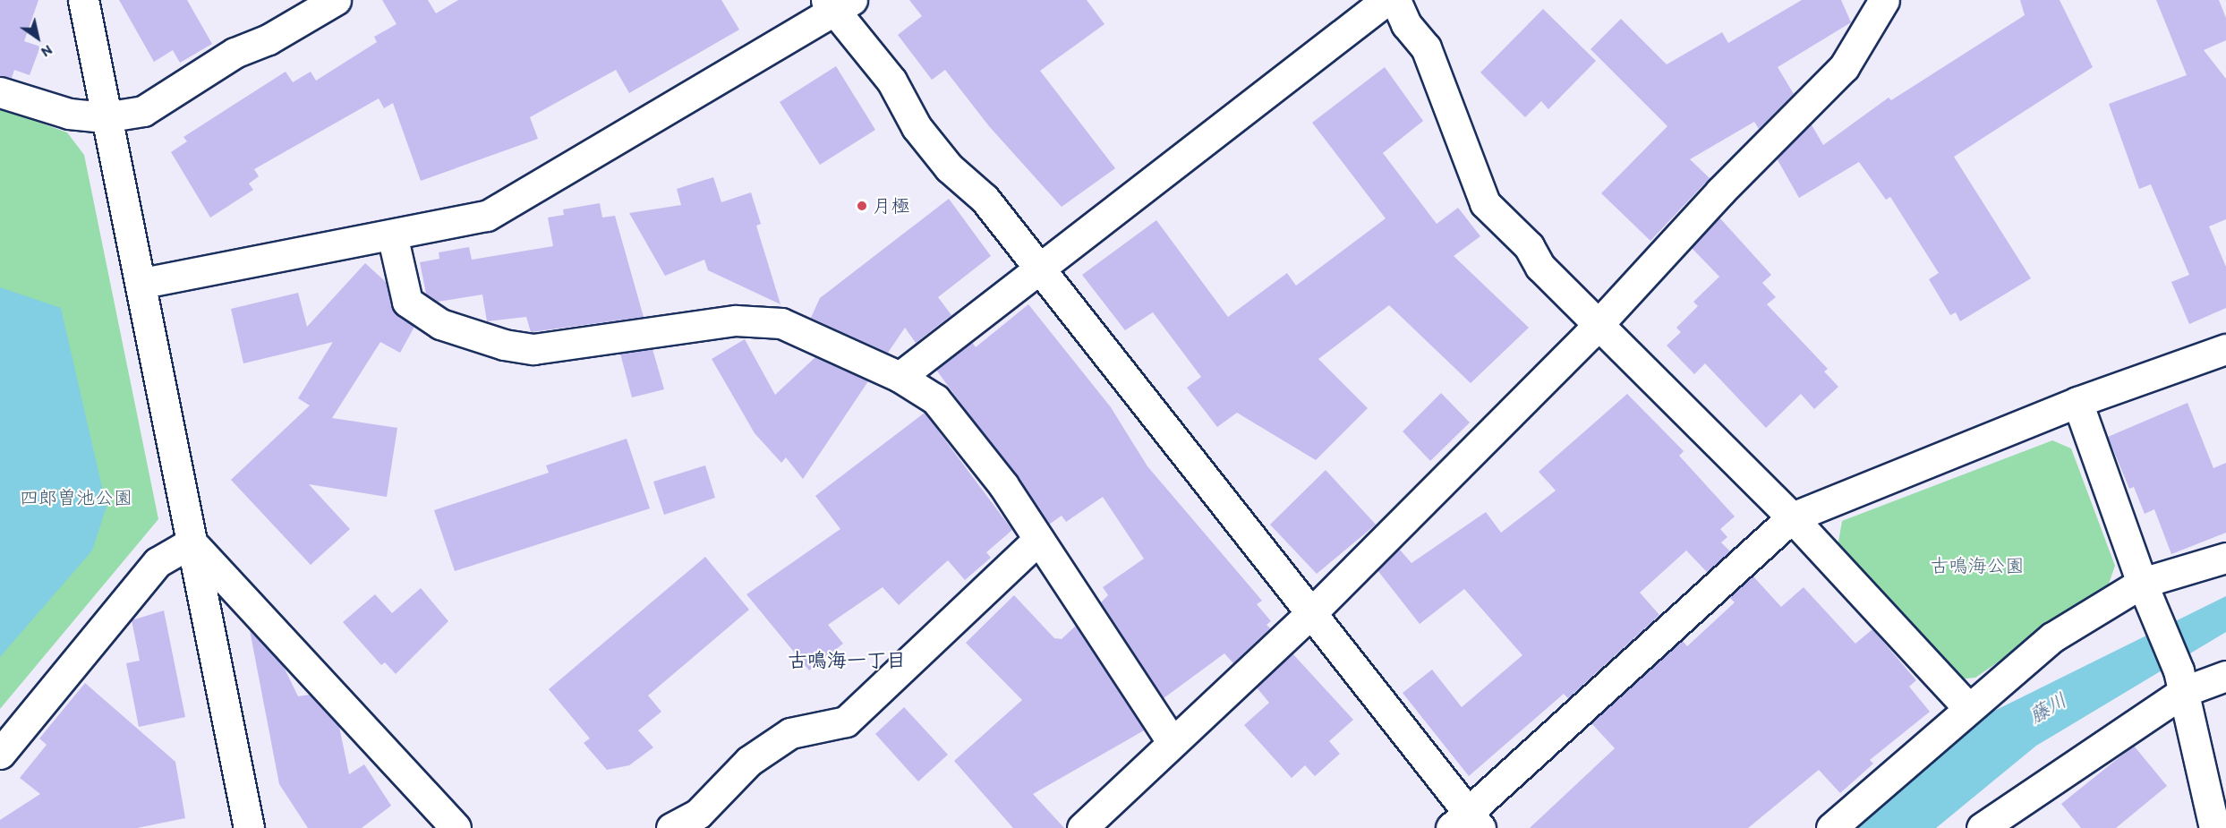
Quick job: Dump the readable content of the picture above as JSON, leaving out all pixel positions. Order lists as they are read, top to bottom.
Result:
{
  "districts": ["古鳴海一丁目"],
  "water": ["藤川"],
  "parks": ["四郎曽池公園", "古鳴海公園"],
  "places": ["月極"],
  "north": "bottom right"
}
